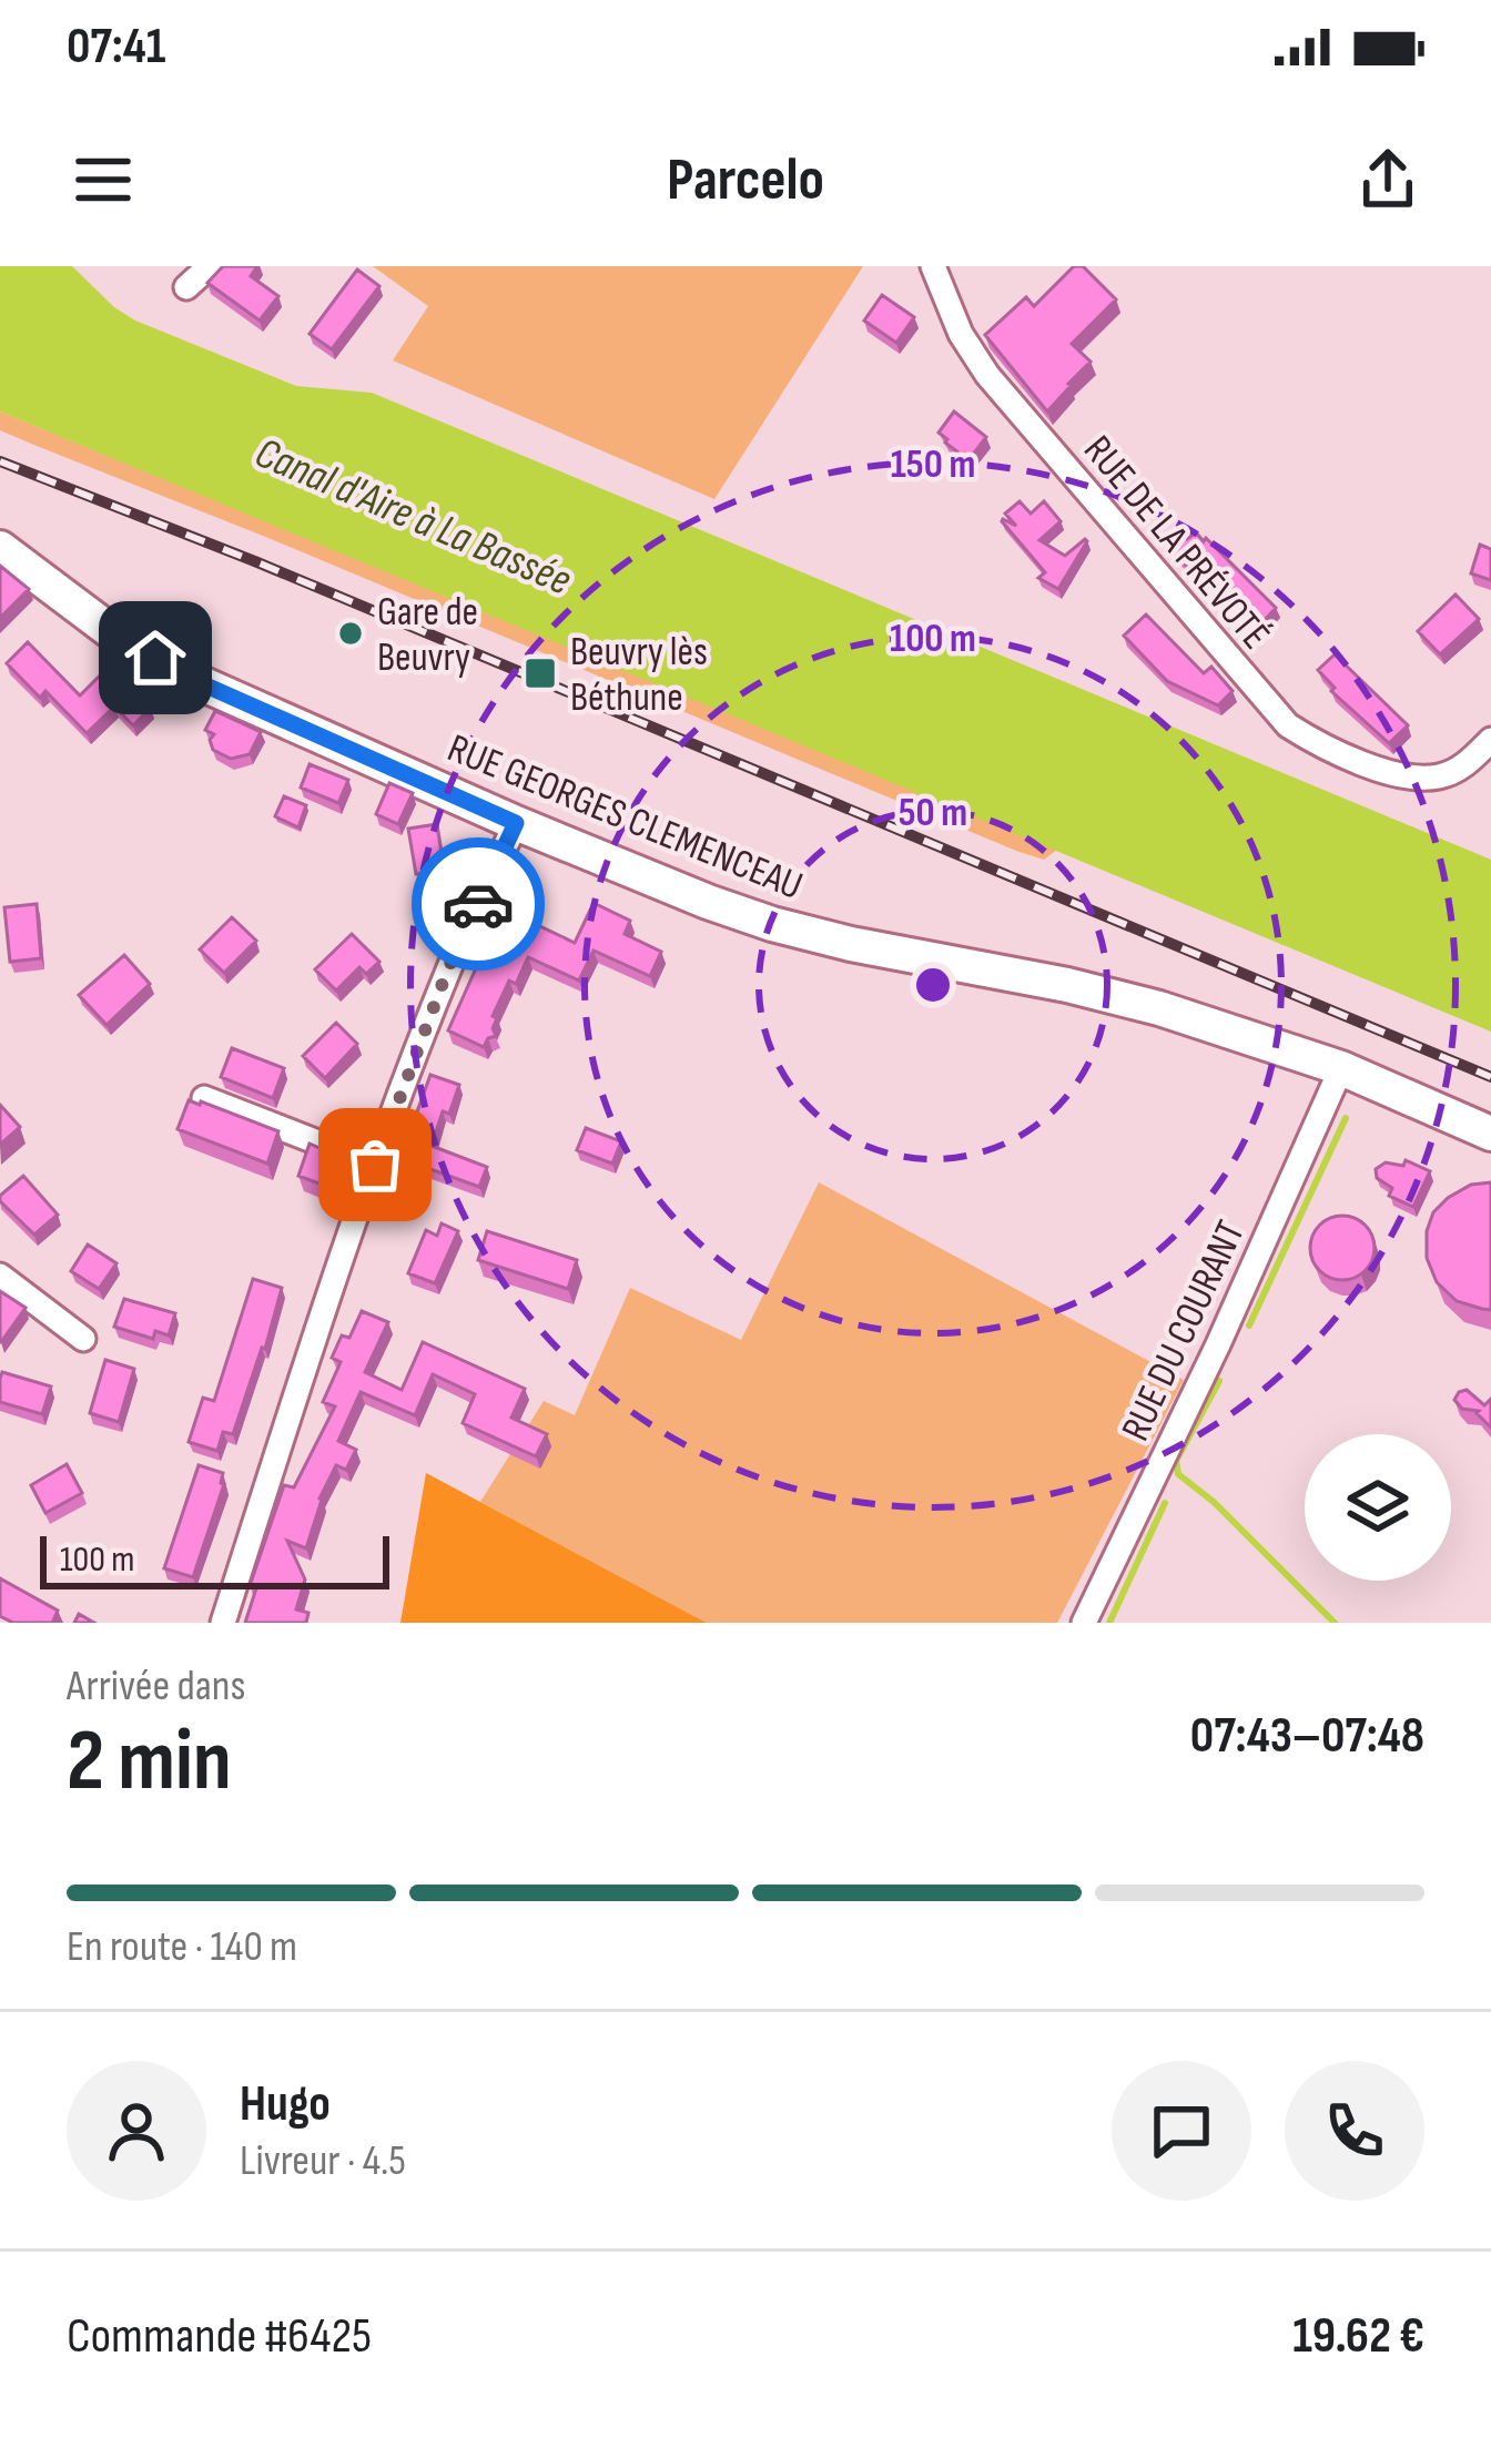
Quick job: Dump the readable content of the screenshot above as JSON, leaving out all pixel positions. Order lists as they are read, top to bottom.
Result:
{
  "streets": {
    "street": ["RUE DE LA PRÉVOTÉ", "RUE GEORGES CLEMENCEAU", "RUE DU COURANT"]
  },
  "crossings": [
    ["RUE GEORGES CLEMENCEAU", "RUE DU COURANT"]
  ],
  "water": ["Canal d'Aire à La Bassée"],
  "places": {
    "other": ["Gare de Beuvry"],
    "transit": ["Beuvry lès Béthune"]
  },
  "scale_bar": "100 m",
  "page": {
    "status": "07:41",
    "header": "Parcelo",
    "scale": "100 m",
    "heading": ["2 min", "Arrivée dans", "07:43–07:48"],
    "panel": [
      "Hugo",
      "Livreur · 4.5",
      "Commande #6425",
      "19.62 €"
    ],
    "bar": "En route · 140 m"
  },
  "rings": ["150 m", "100 m", "50 m"]
}
